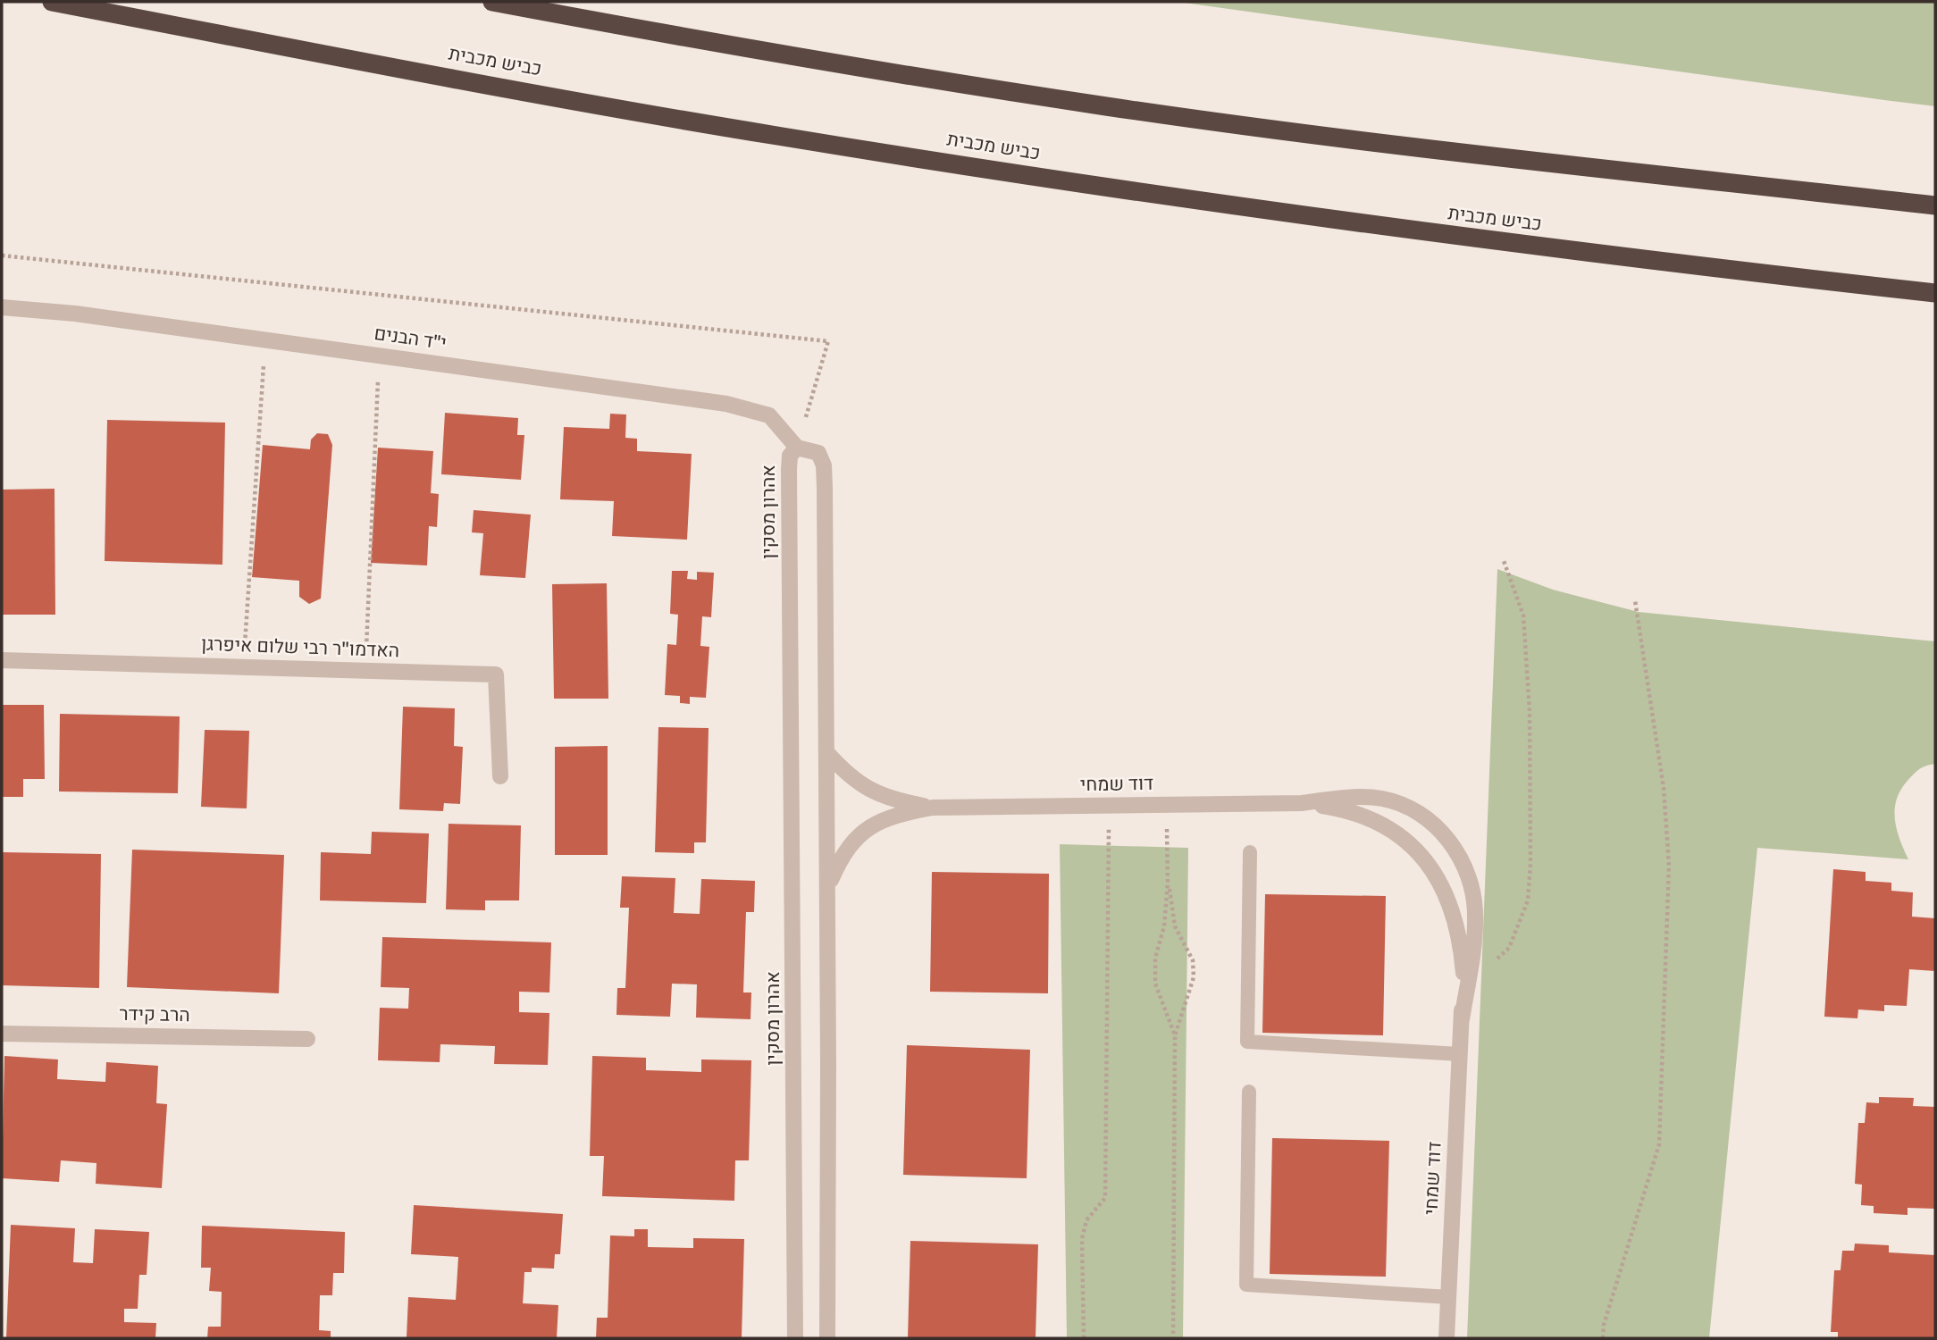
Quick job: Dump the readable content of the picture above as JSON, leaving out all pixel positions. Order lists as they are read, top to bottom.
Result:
{
  "streets": {
    "highway": ["כביש מכבית"],
    "street": [
      "י\"ד הבנים",
      "אהרון מסקין",
      "האדמו\"ר רבי שלום איפרגן",
      "דוד שמחי",
      "הרב קידר"
    ]
  },
  "crossings": [
    ["י\"ד הבנים", "אהרון מסקין"],
    ["אהרון מסקין", "דוד שמחי"]
  ]
}
